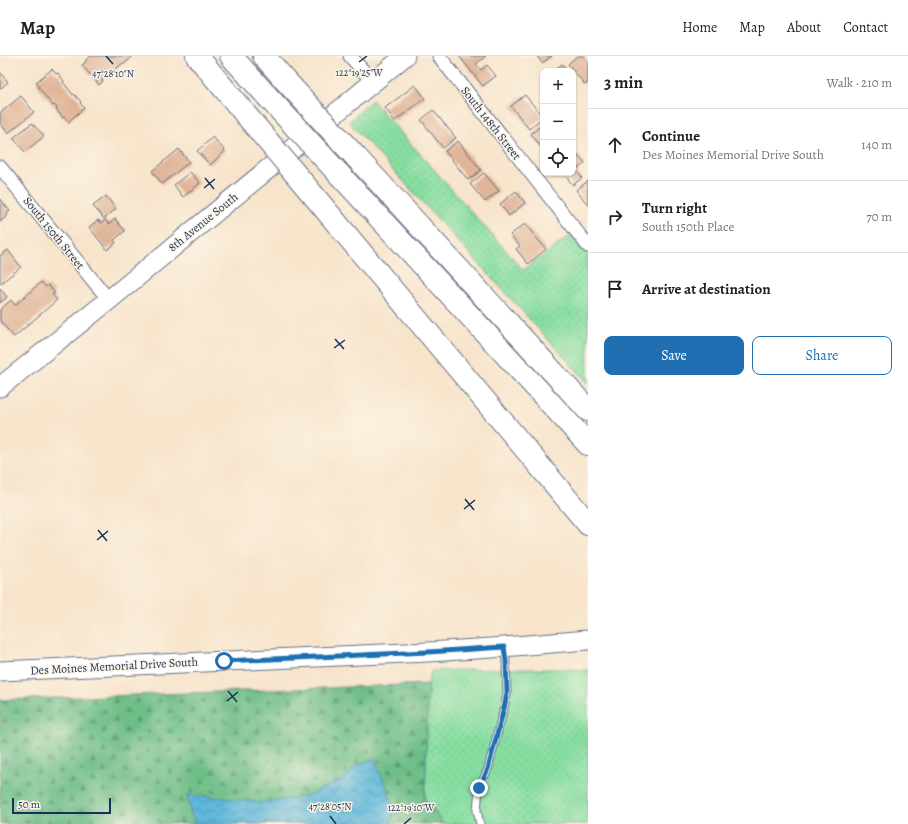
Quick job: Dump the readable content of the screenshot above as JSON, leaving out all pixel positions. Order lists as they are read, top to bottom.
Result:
{
  "streets": {
    "main road": ["8th Avenue South", "Des Moines Memorial Drive South"],
    "street": ["South 148th Street", "South 150th Street"]
  },
  "crossings": [
    ["8th Avenue South", "South 150th Street"]
  ],
  "scale_bar": "50 m",
  "page": {
    "header": "Map",
    "nav": [
      "Home",
      "Map",
      "About",
      "Contact"
    ],
    "heading": ["3 min", "Walk · 210 m"],
    "map_buttons": ["+", "−"],
    "list": [
      ["Continue", "Des Moines Memorial Drive South", "140 m"],
      ["Turn right", "South 150th Place", "70 m"],
      "Arrive at destination"
    ],
    "buttons": ["Save", "Share"],
    "scale": "50 m"
  },
  "coordinates": [
    "122°19'25\"W",
    "47°28'10\"N",
    "47°28'05\"N",
    "122°19'10\"W"
  ]
}
